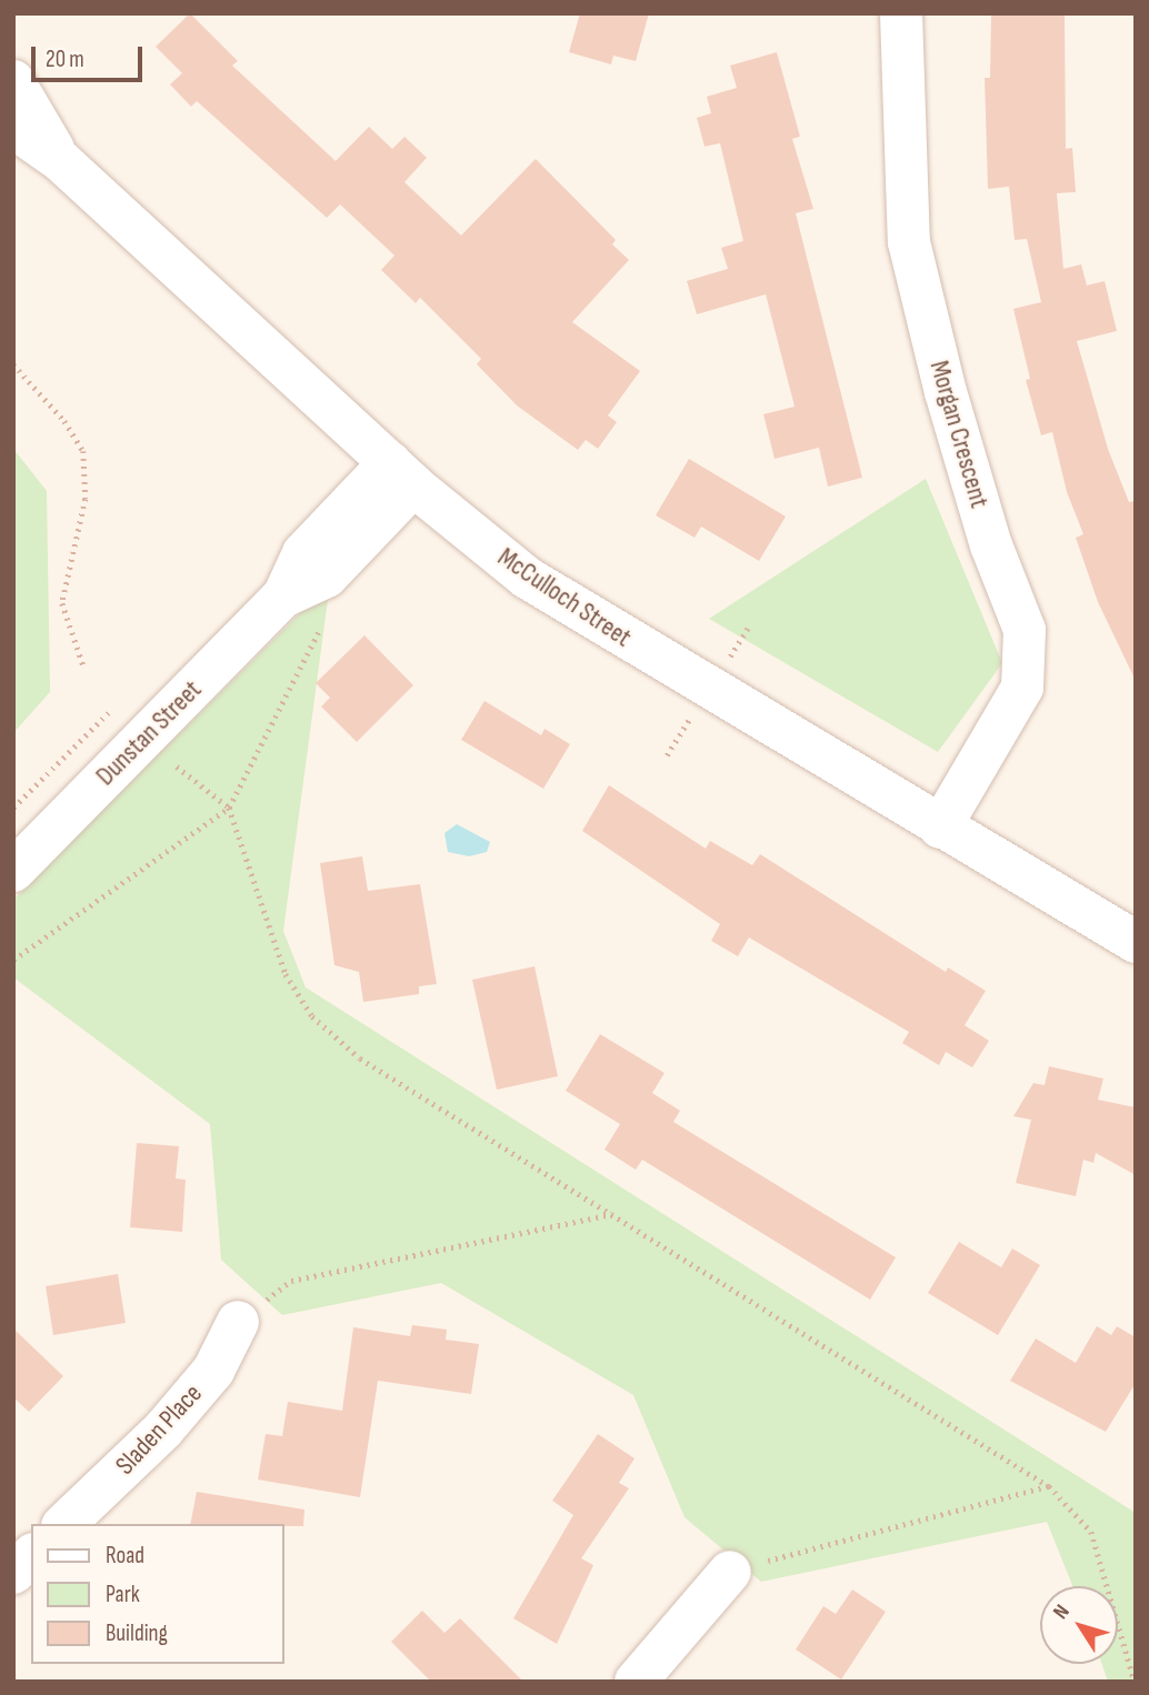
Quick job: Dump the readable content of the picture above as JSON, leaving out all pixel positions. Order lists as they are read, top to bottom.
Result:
{
  "streets": {
    "street": [
      "Morgan Crescent",
      "McCulloch Street",
      "Dunstan Street",
      "Sladen Place"
    ]
  },
  "crossings": [
    ["Morgan Crescent", "McCulloch Street"],
    ["McCulloch Street", "Dunstan Street"]
  ],
  "legend": ["Road", "Park", "Building"],
  "scale_bar": "20 m",
  "north": "top left"
}
